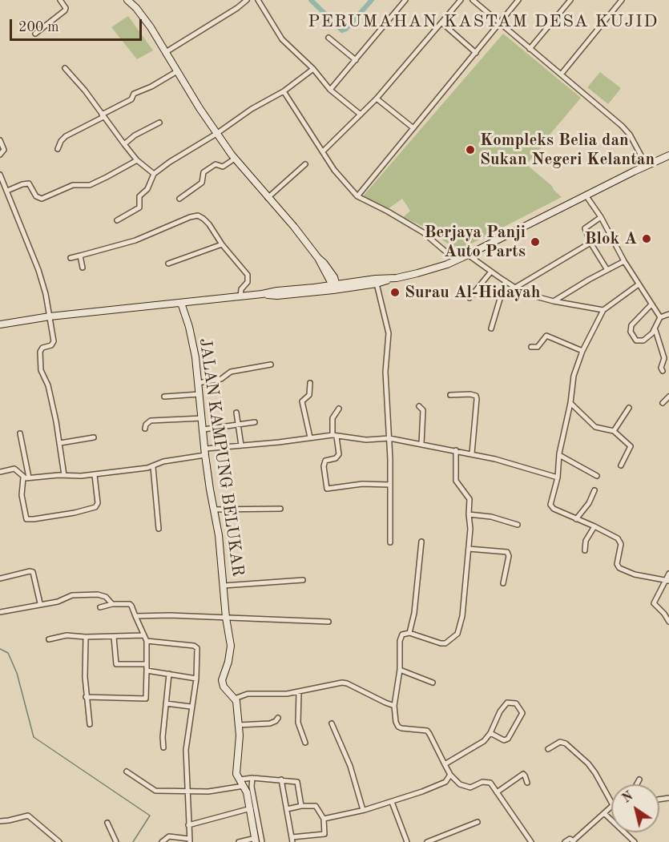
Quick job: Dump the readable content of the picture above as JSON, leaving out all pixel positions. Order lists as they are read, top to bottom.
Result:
{
  "streets": {
    "main road": ["JALAN KAMPUNG BELUKAR"]
  },
  "districts": ["PERUMAHAN KASTAM DESA KUJID"],
  "places": [
    "Kompleks Belia dan Sukan Negeri Kelantan",
    "Blok A",
    "Berjaya Panji Auto Parts",
    "Surau Al-Hidayah"
  ],
  "scale_bar": "200 m",
  "north": "top left"
}
